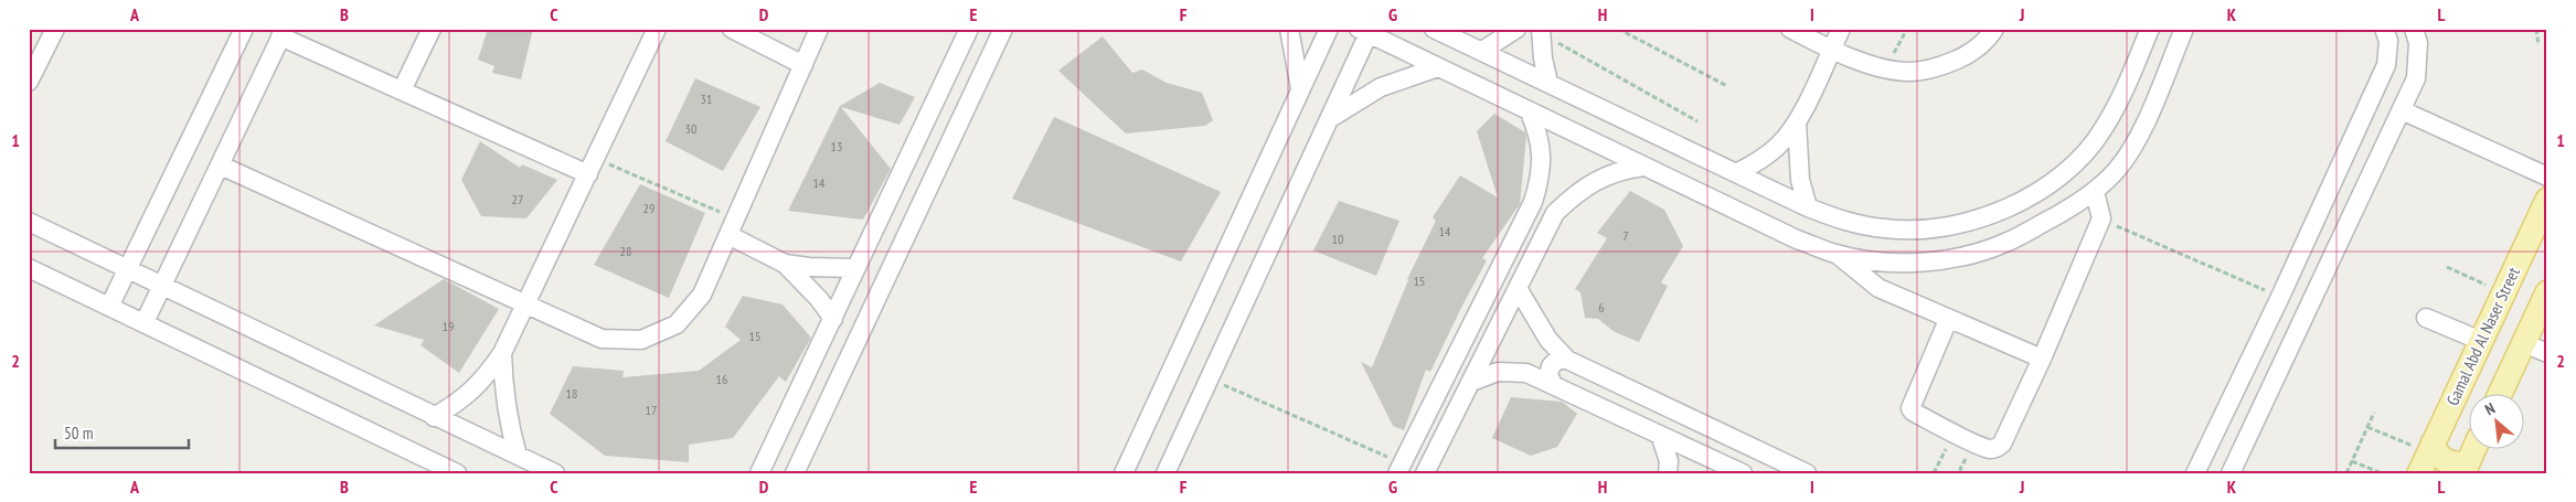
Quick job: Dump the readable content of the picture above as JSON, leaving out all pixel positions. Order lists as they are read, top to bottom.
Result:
{
  "streets": {
    "main road": ["Gamal Abd Al Naser Street"]
  },
  "house_numbers": [
    "31",
    "30",
    "13",
    "14",
    "27",
    "29",
    "14",
    "7",
    "10",
    "28",
    "15",
    "6",
    "19",
    "15",
    "16",
    "18",
    "17"
  ],
  "scale_bar": "50 m",
  "north": "top left",
  "grid": {
    "columns": [
      "A",
      "B",
      "C",
      "D",
      "E",
      "F",
      "G",
      "H",
      "I",
      "J",
      "K",
      "L"
    ],
    "rows": ["1", "2"]
  }
}
